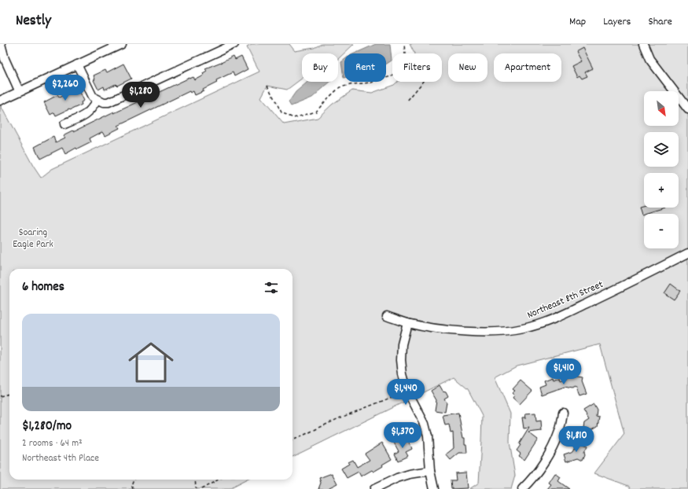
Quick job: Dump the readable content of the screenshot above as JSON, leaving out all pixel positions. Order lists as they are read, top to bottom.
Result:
{
  "streets": {
    "street": ["Northeast 8th Street"]
  },
  "parks": ["Soaring Eagle Park"],
  "north": "bottom right",
  "page": {
    "header": "Nestly",
    "nav": ["Map", "Layers", "Share"],
    "chip": [
      "Buy",
      "Rent",
      "Filters",
      "New",
      "Apartment"
    ],
    "price": [
      "$2,260",
      "$1,280",
      "$1,410",
      "$1,440",
      "$1,370",
      "$1,810"
    ],
    "map_buttons": ["+", "−"],
    "heading": "6 homes",
    "list": [
      {
        "name": "$1,280/mo",
        "note": "2 rooms · 64 m² · Northeast 4th Place"
      }
    ]
  }
}
